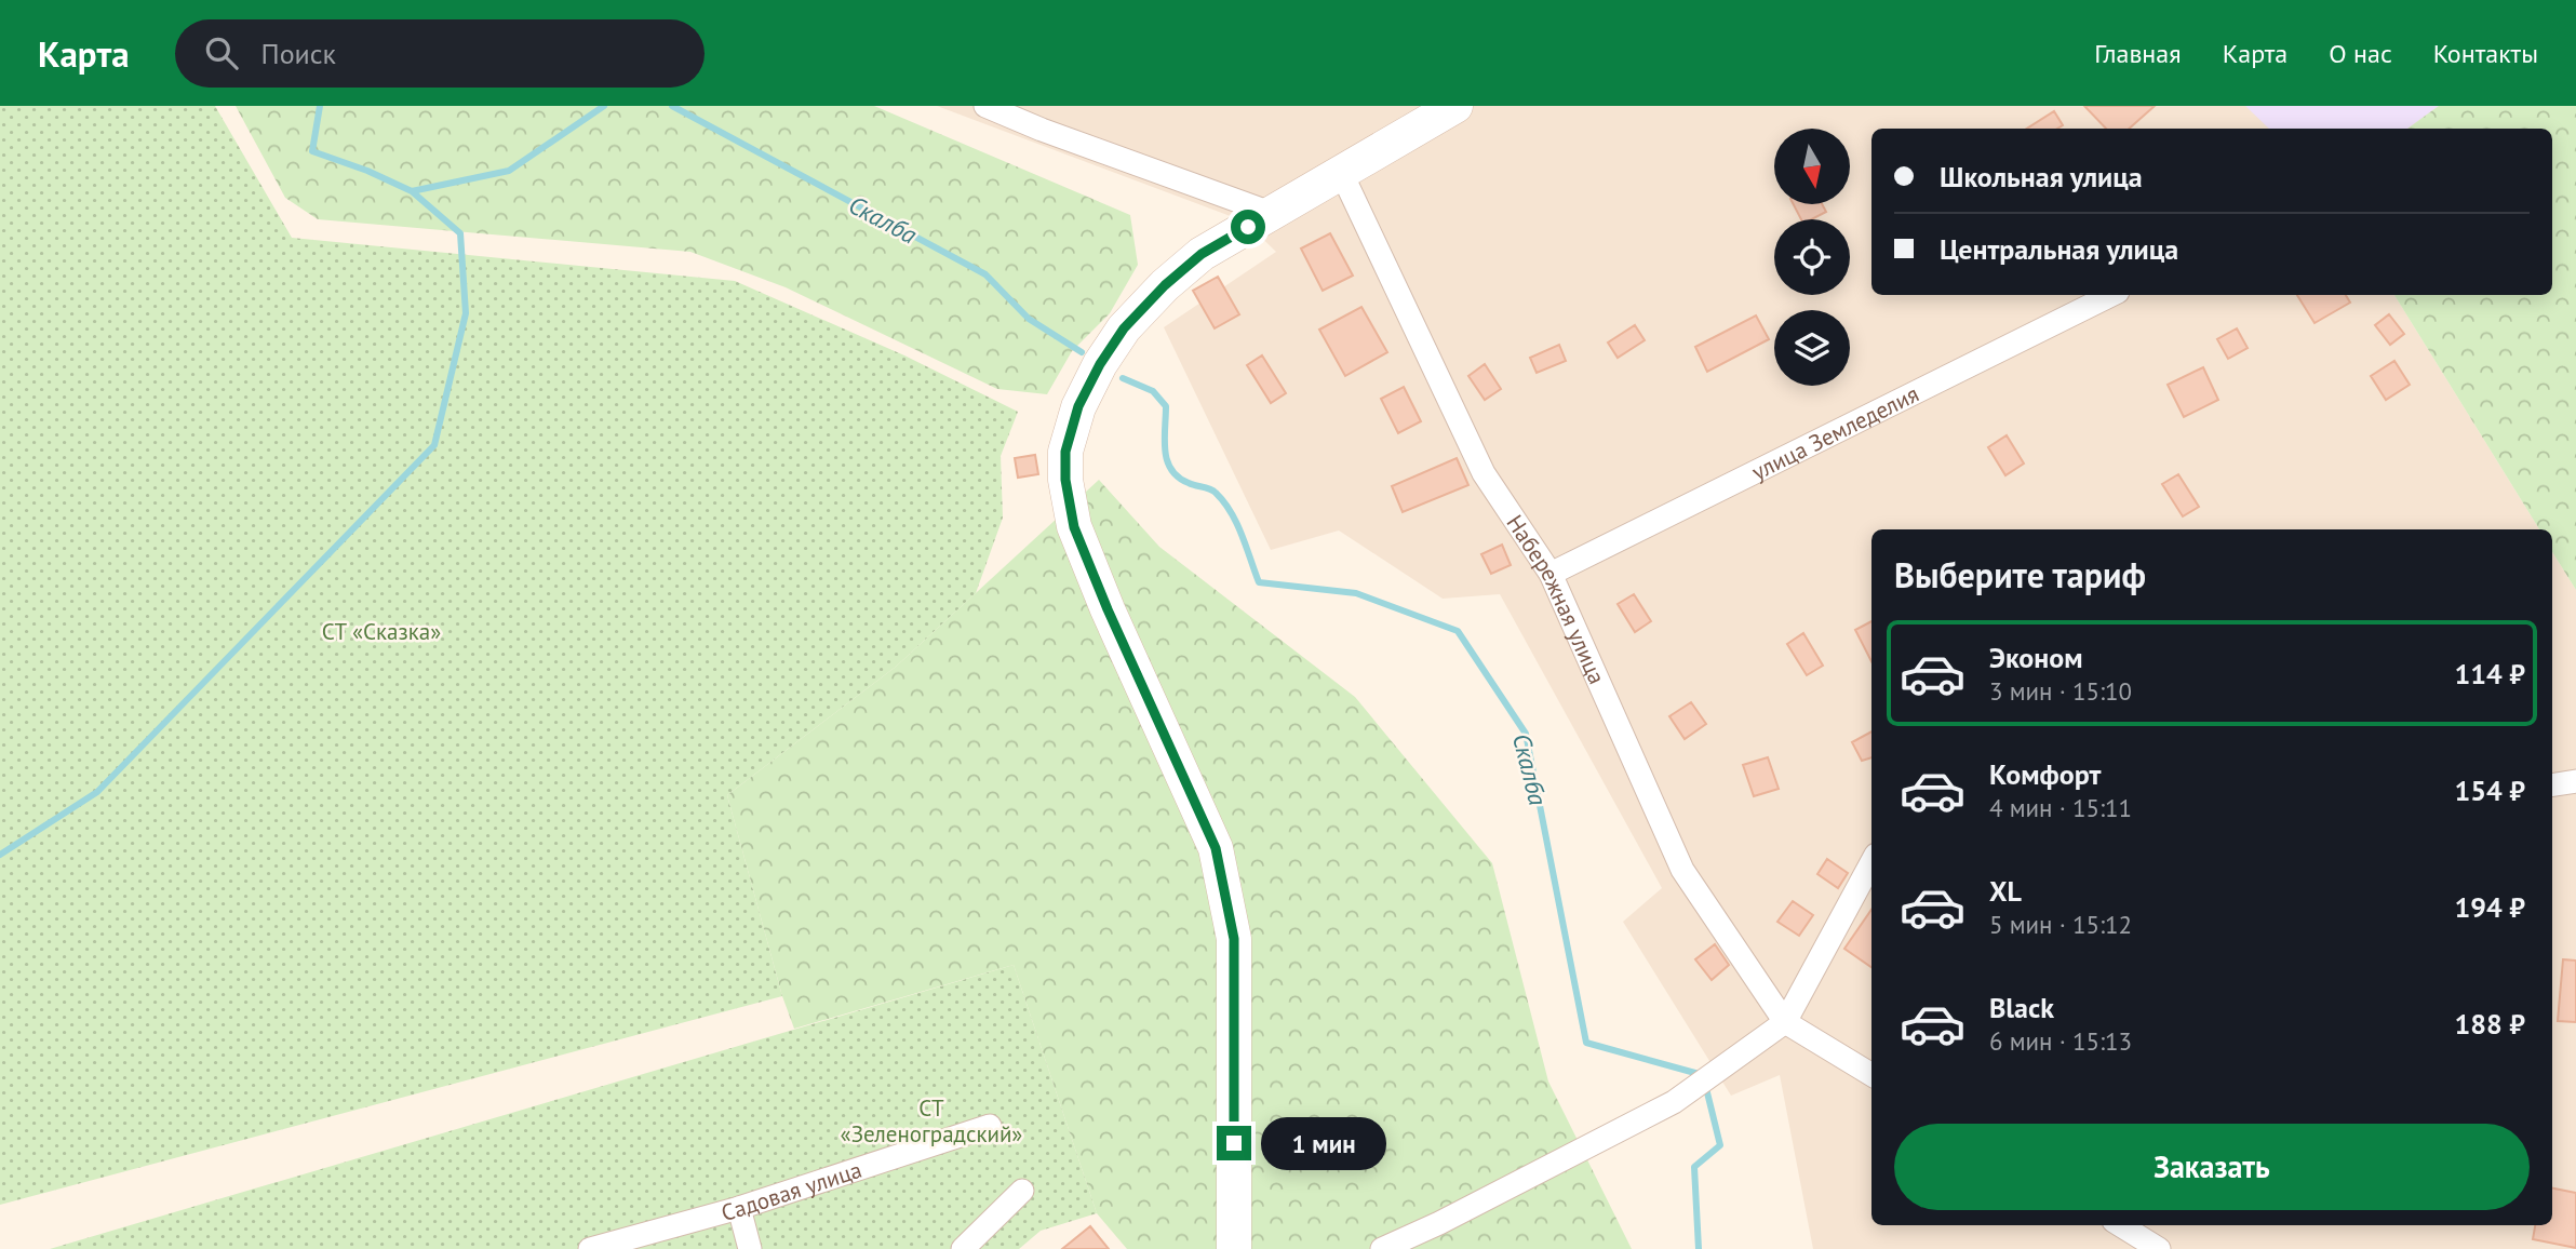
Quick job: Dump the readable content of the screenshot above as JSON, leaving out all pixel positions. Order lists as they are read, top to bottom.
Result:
{
  "streets": {
    "street": ["улица Земледелия", "Набережная улица", "Садовая улица"]
  },
  "crossings": [
    ["улица Земледелия", "Набережная улица"]
  ],
  "water": ["Скалба"],
  "parks": ["СТ «Сказка»", "СТ «Зеленоградский»"],
  "north": "bottom",
  "page": {
    "header": "Карта",
    "search": "Поиск",
    "nav": [
      "Главная",
      "Карта",
      "О нас",
      "Контакты"
    ],
    "banner": ["Школьная улица", "Центральная улица"],
    "heading": "Выберите тариф",
    "list": [
      {
        "name": "Эконом",
        "note": "3 мин · 15:10",
        "value": "114 ₽"
      },
      {
        "name": "Комфорт",
        "note": "4 мин · 15:11",
        "value": "154 ₽"
      },
      {
        "name": "XL",
        "note": "5 мин · 15:12",
        "value": "194 ₽"
      },
      {
        "name": "Black",
        "note": "6 мин · 15:13",
        "value": "188 ₽"
      }
    ],
    "buttons": "Заказать",
    "bubble": "1 мин"
  }
}
